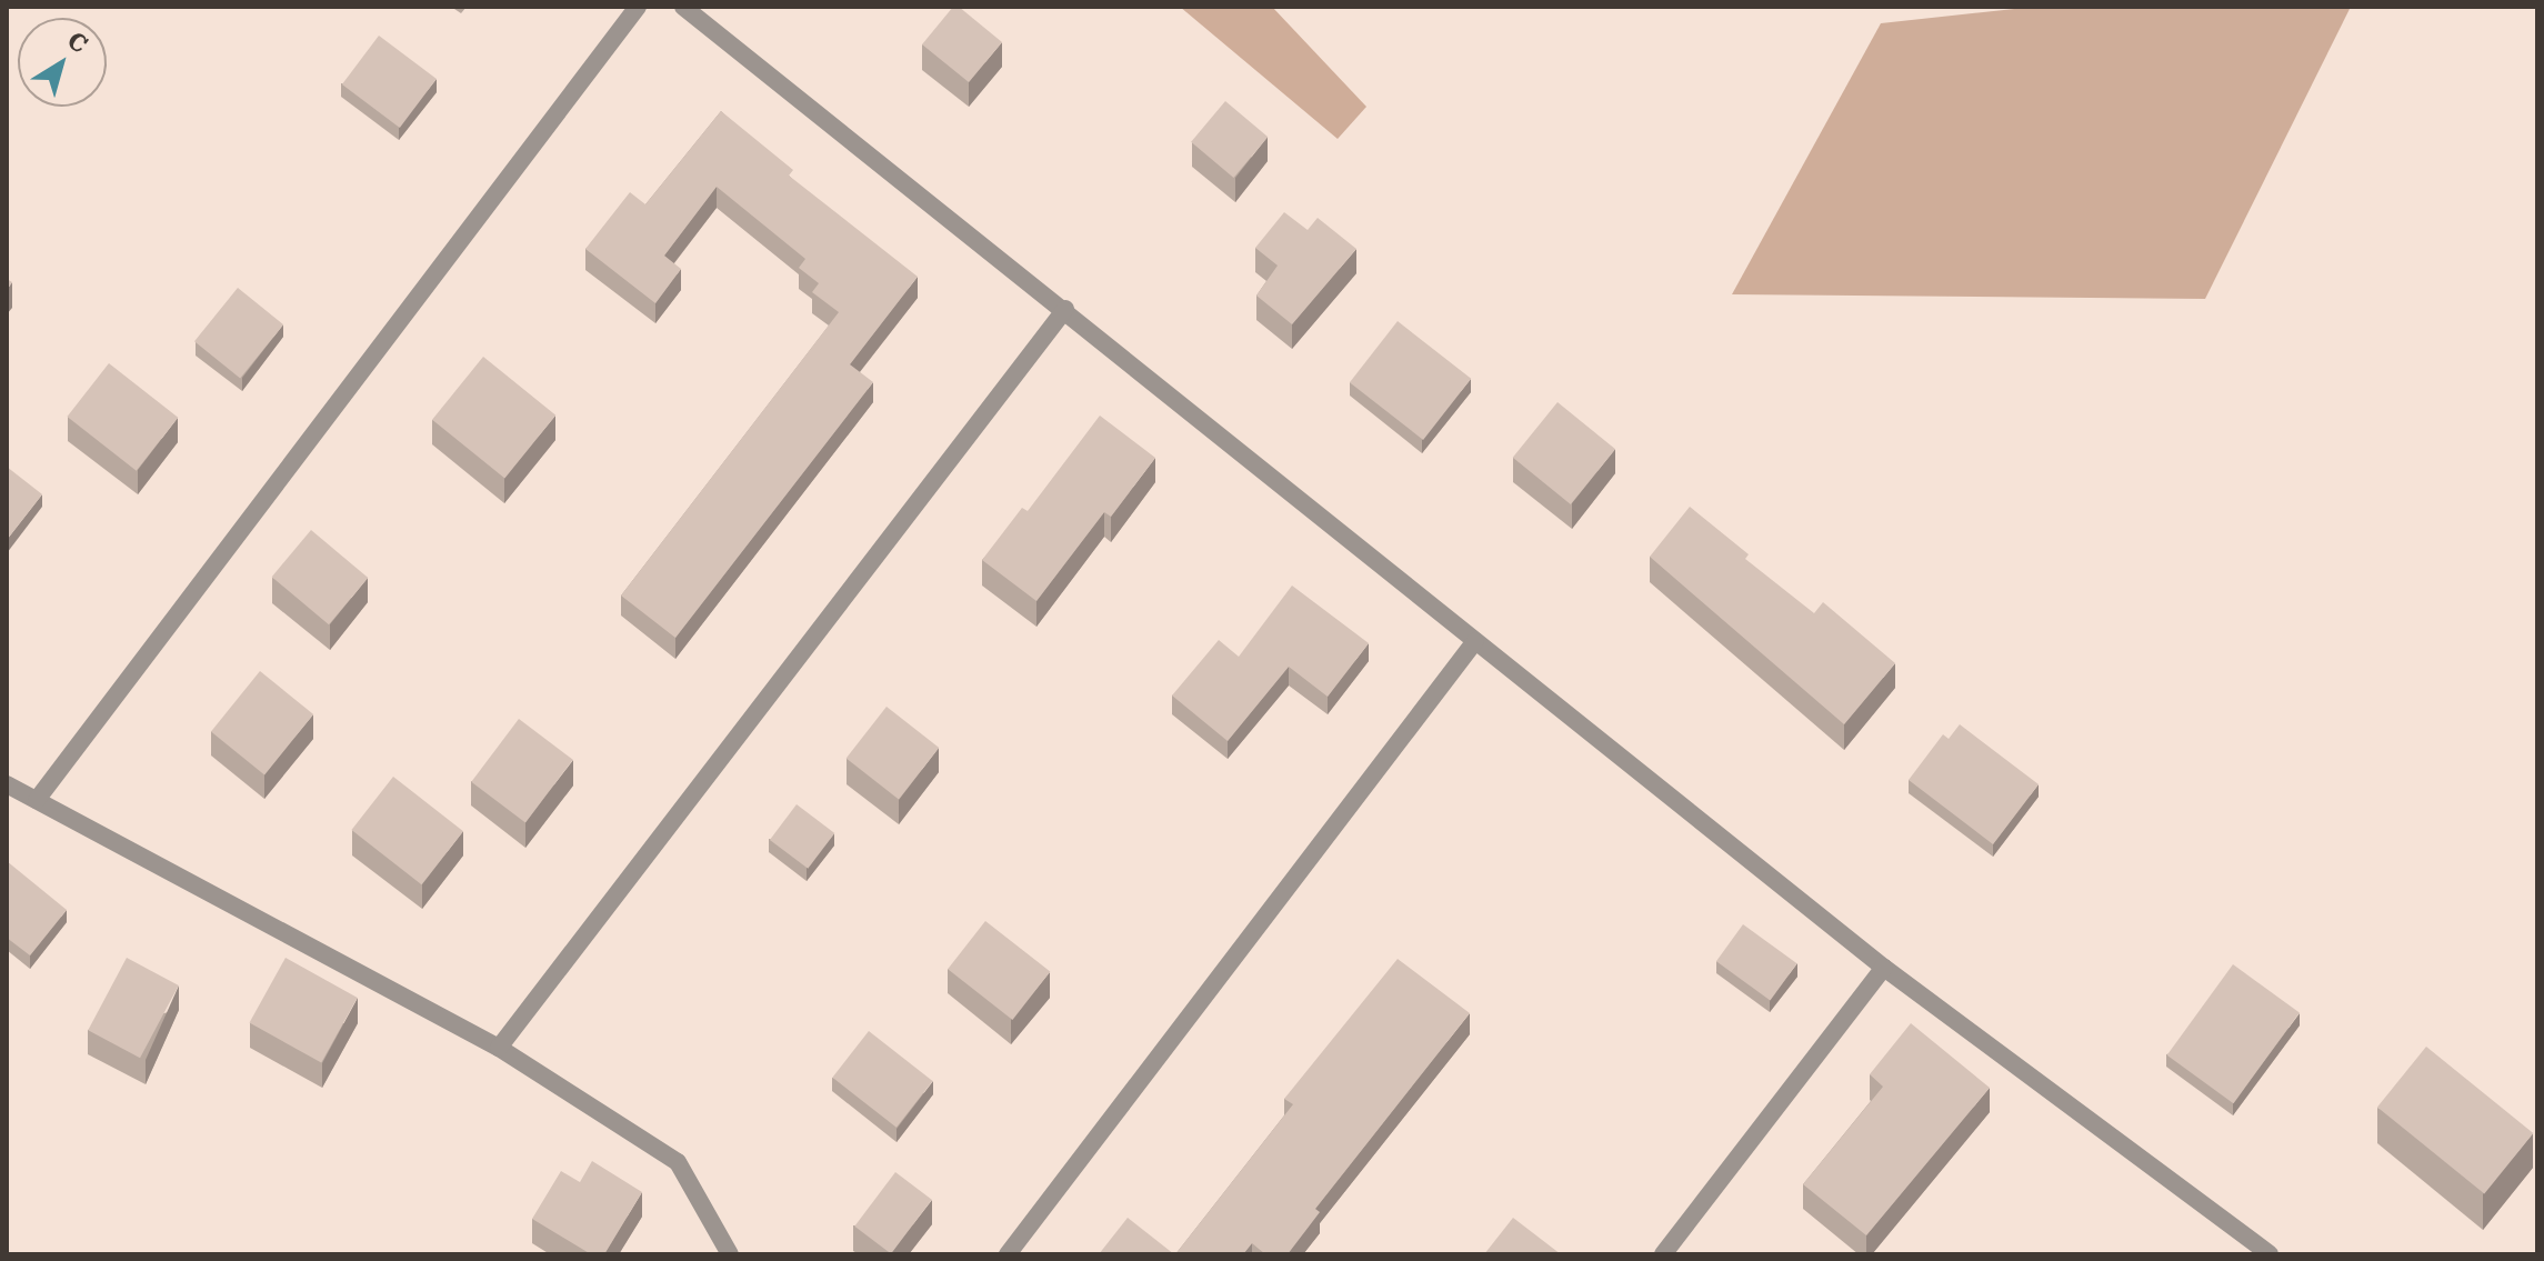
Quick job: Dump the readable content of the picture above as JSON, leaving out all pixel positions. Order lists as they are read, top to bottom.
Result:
{
  "north": "top right"
}
